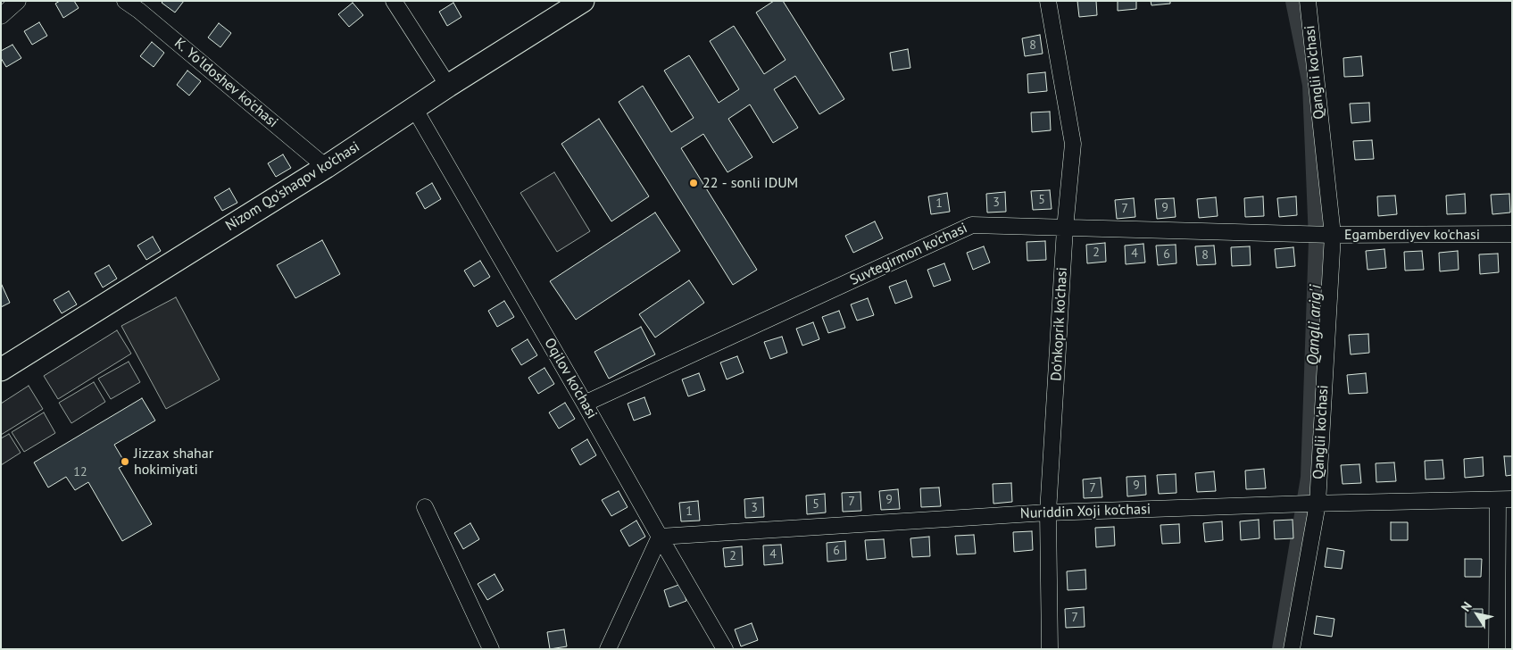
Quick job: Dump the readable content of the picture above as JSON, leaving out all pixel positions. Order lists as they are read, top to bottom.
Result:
{
  "streets": {
    "main road": ["Nizom Qo'shaqov ko'chasi"],
    "street": [
      "Qanglii ko'chasi",
      "K. Yo'ldoshev ko'chasi",
      "Egamberdiyev ko'chasi",
      "Suvtegirmon ko'chasi",
      "Do'nkoprik ko'chasi",
      "Oqilov ko'chasi",
      "Nuriddin Xoji ko'chasi"
    ]
  },
  "crossings": [
    ["Qanglii ko'chasi", "Egamberdiyev ko'chasi"],
    ["Qanglii ko'chasi", "Suvtegirmon ko'chasi"],
    ["Qanglii ko'chasi", "Nuriddin Xoji ko'chasi"],
    ["K. Yo'ldoshev ko'chasi", "Nizom Qo'shaqov ko'chasi"],
    ["Nizom Qo'shaqov ko'chasi", "Oqilov ko'chasi"],
    ["Egamberdiyev ko'chasi", "Suvtegirmon ko'chasi"],
    ["Suvtegirmon ko'chasi", "Do'nkoprik ko'chasi"],
    ["Suvtegirmon ko'chasi", "Oqilov ko'chasi"],
    ["Do'nkoprik ko'chasi", "Nuriddin Xoji ko'chasi"],
    ["Oqilov ko'chasi", "Nuriddin Xoji ko'chasi"]
  ],
  "water": ["Qangli arig'i"],
  "places": ["22 - sonli IDUM", "Jizzax shahar hokimiyati"],
  "house_numbers": [
    "8",
    "5",
    "3",
    "1",
    "9",
    "7",
    "2",
    "4",
    "6",
    "8",
    "12",
    "9",
    "7",
    "9",
    "7",
    "5",
    "3",
    "1",
    "6",
    "4",
    "2",
    "7"
  ],
  "north": "top left"
}
